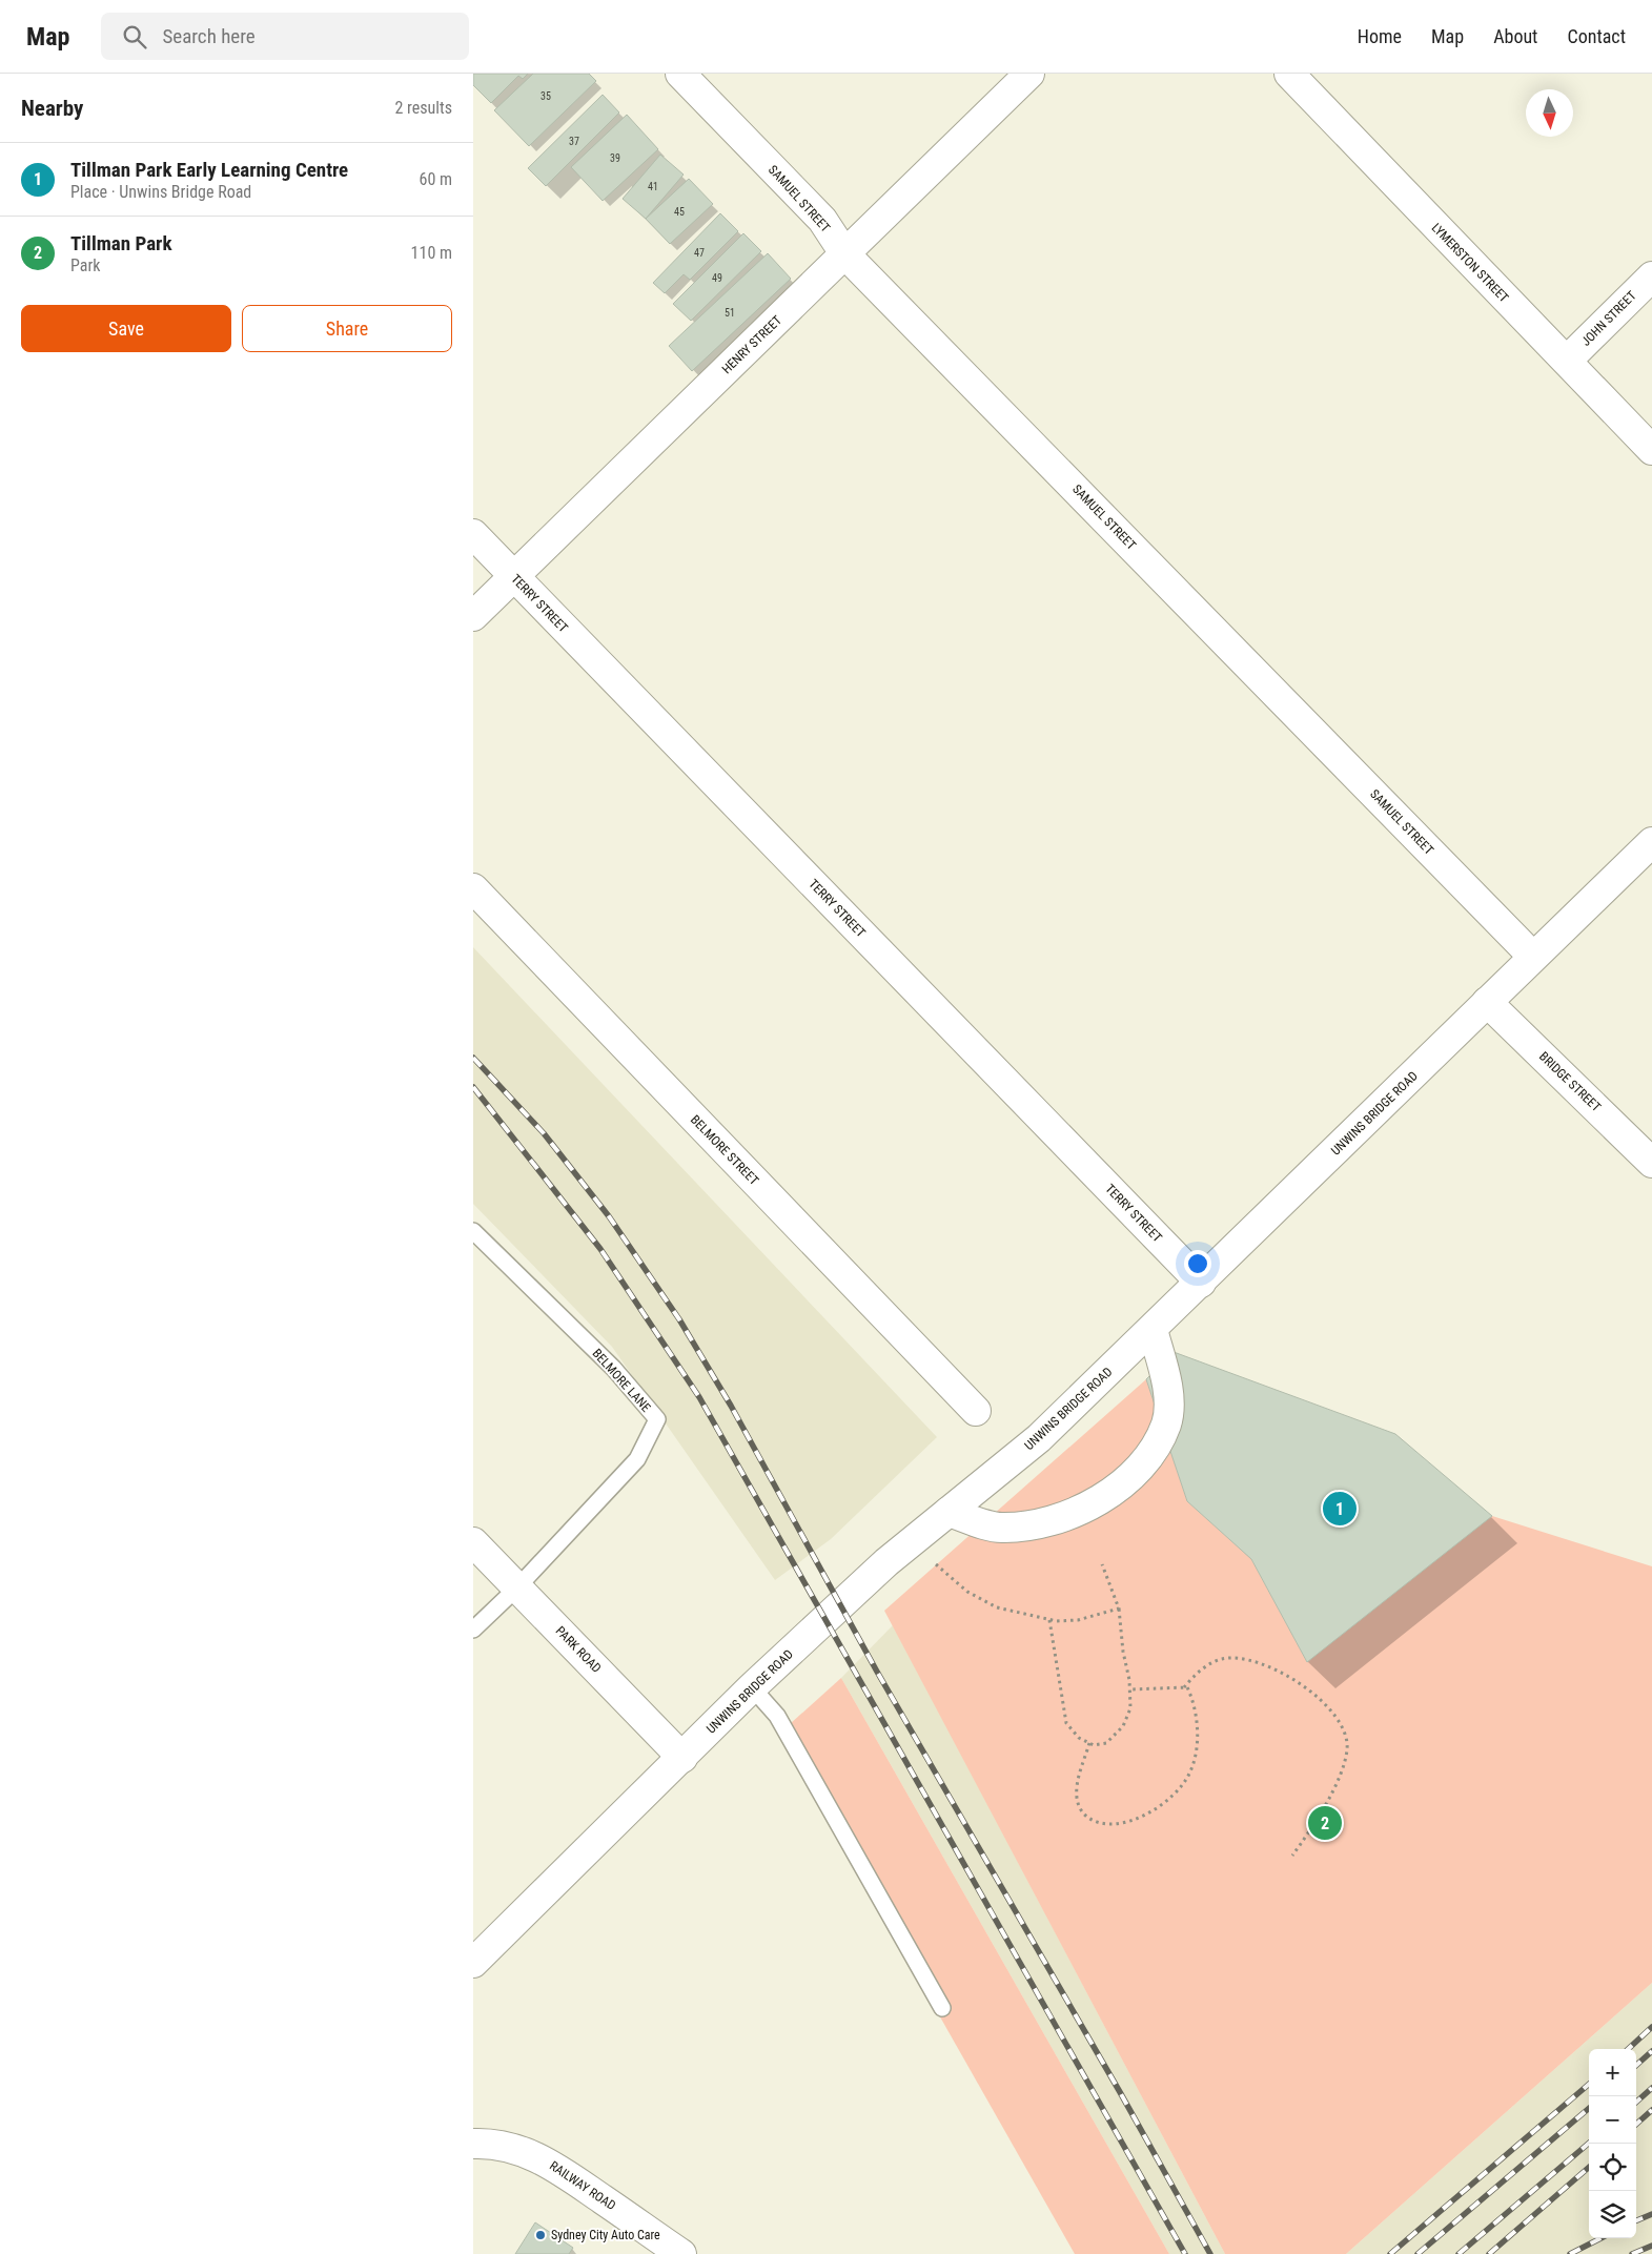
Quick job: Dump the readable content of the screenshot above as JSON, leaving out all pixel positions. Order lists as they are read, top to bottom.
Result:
{
  "streets": {
    "street": [
      "SAMUEL STREET",
      "LYMERSTON STREET",
      "JOHN STREET",
      "HENRY STREET",
      "TERRY STREET",
      "BRIDGE STREET",
      "UNWINS BRIDGE ROAD",
      "BELMORE STREET",
      "PARK ROAD",
      "RAILWAY ROAD"
    ],
    "lane": ["BELMORE LANE"]
  },
  "crossings": [
    ["SAMUEL STREET", "HENRY STREET"],
    ["SAMUEL STREET", "UNWINS BRIDGE ROAD"],
    ["LYMERSTON STREET", "JOHN STREET"],
    ["HENRY STREET", "TERRY STREET"],
    ["TERRY STREET", "UNWINS BRIDGE ROAD"],
    ["BRIDGE STREET", "UNWINS BRIDGE ROAD"],
    ["UNWINS BRIDGE ROAD", "PARK ROAD"],
    ["BELMORE LANE", "PARK ROAD"]
  ],
  "places": ["Sydney City Auto Care"],
  "house_numbers": [
    "35",
    "37",
    "39",
    "41",
    "45",
    "47",
    "49",
    "51"
  ],
  "north": "bottom",
  "page": {
    "header": "Map",
    "search": "Search here",
    "nav": [
      "Home",
      "Map",
      "About",
      "Contact"
    ],
    "heading": ["Nearby", "2 results"],
    "list": [
      {
        "mark": "1",
        "name": "Tillman Park Early Learning Centre",
        "note": "Place · Unwins Bridge Road",
        "value": "60 m"
      },
      {
        "mark": "2",
        "name": "Tillman Park",
        "note": "Park",
        "value": "110 m"
      }
    ],
    "buttons": ["Save", "Share"],
    "pins": ["1", "2"],
    "map_buttons": ["+", "−"]
  }
}
